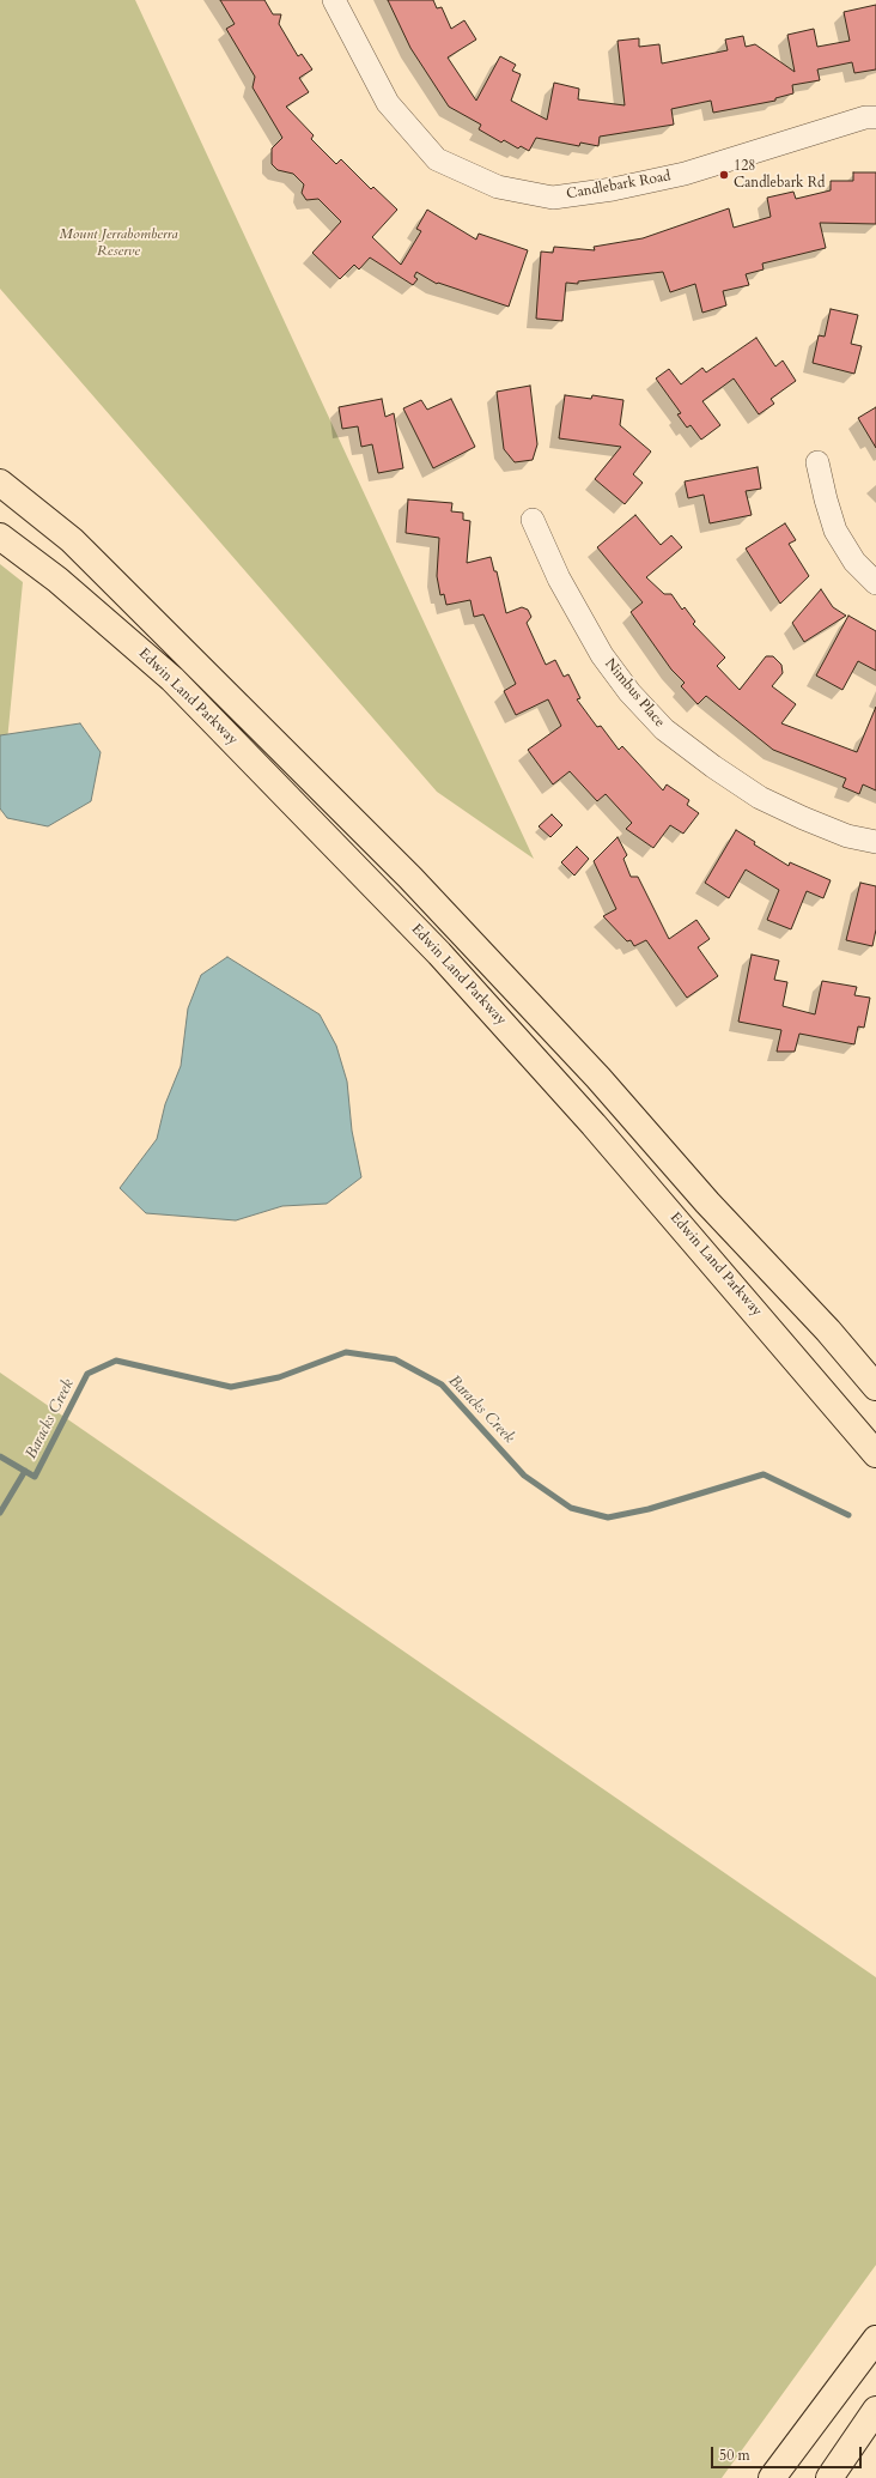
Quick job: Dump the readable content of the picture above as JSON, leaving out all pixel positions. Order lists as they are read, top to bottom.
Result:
{
  "streets": {
    "main road": ["Edwin Land Parkway"],
    "street": ["Candlebark Road", "Nimbus Place"]
  },
  "water": ["Baracks Creek"],
  "parks": ["Mount Jerrabomberra Reserve"],
  "places": ["128 Candlebark Rd"],
  "scale_bar": "50 m"
}
